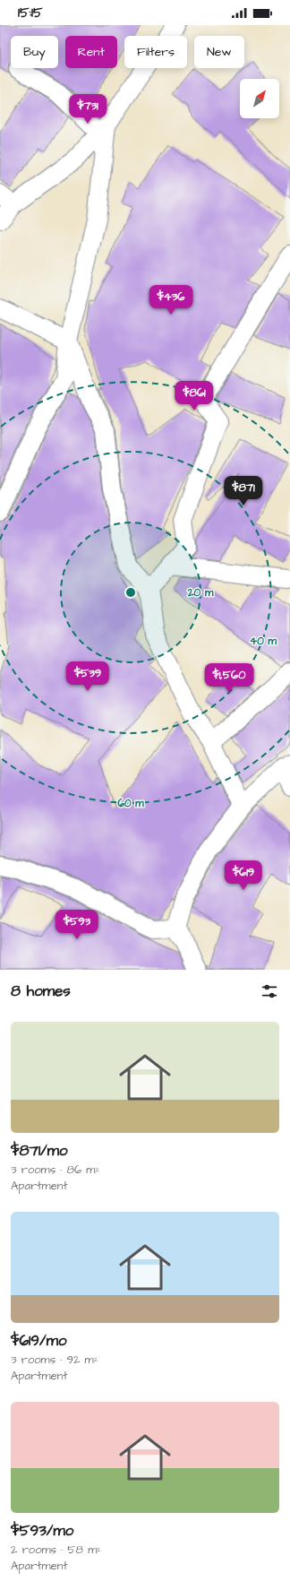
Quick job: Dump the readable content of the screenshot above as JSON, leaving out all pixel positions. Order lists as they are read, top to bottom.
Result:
{
  "north": "top right",
  "page": {
    "status": "15:15",
    "chip": [
      "Buy",
      "Rent",
      "Filters",
      "New"
    ],
    "price": [
      "$731",
      "$436",
      "$861",
      "$871",
      "$539",
      "$1,560",
      "$619",
      "$593"
    ],
    "heading": "8 homes",
    "list": [
      {
        "name": "$871/mo",
        "note": "3 rooms · 86 m² · Apartment"
      },
      {
        "name": "$619/mo",
        "note": "3 rooms · 92 m² · Apartment"
      },
      {
        "name": "$593/mo",
        "note": "2 rooms · 58 m² · Apartment"
      }
    ]
  },
  "rings": ["20 m", "40 m", "60 m"]
}
